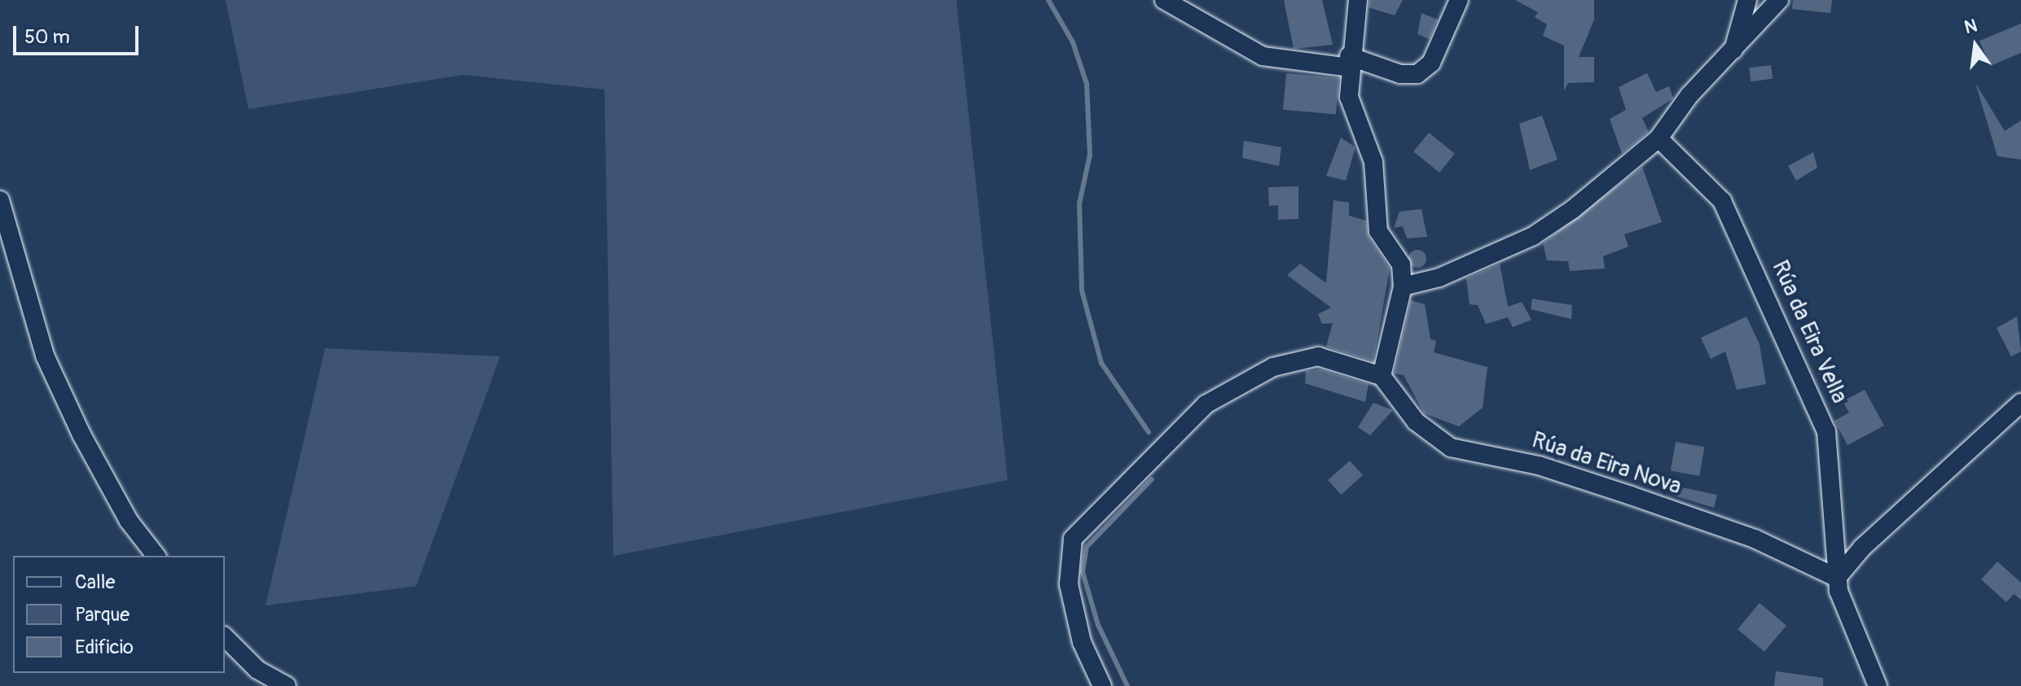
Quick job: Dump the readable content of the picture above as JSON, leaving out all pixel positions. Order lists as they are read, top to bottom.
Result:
{
  "streets": {
    "street": ["Rúa da Eira Vella", "Rúa da Eira Nova"]
  },
  "crossings": [
    ["Rúa da Eira Vella", "Rúa da Eira Nova"]
  ],
  "legend": ["Calle", "Parque", "Edificio"],
  "scale_bar": "50 m",
  "north": "top"
}
